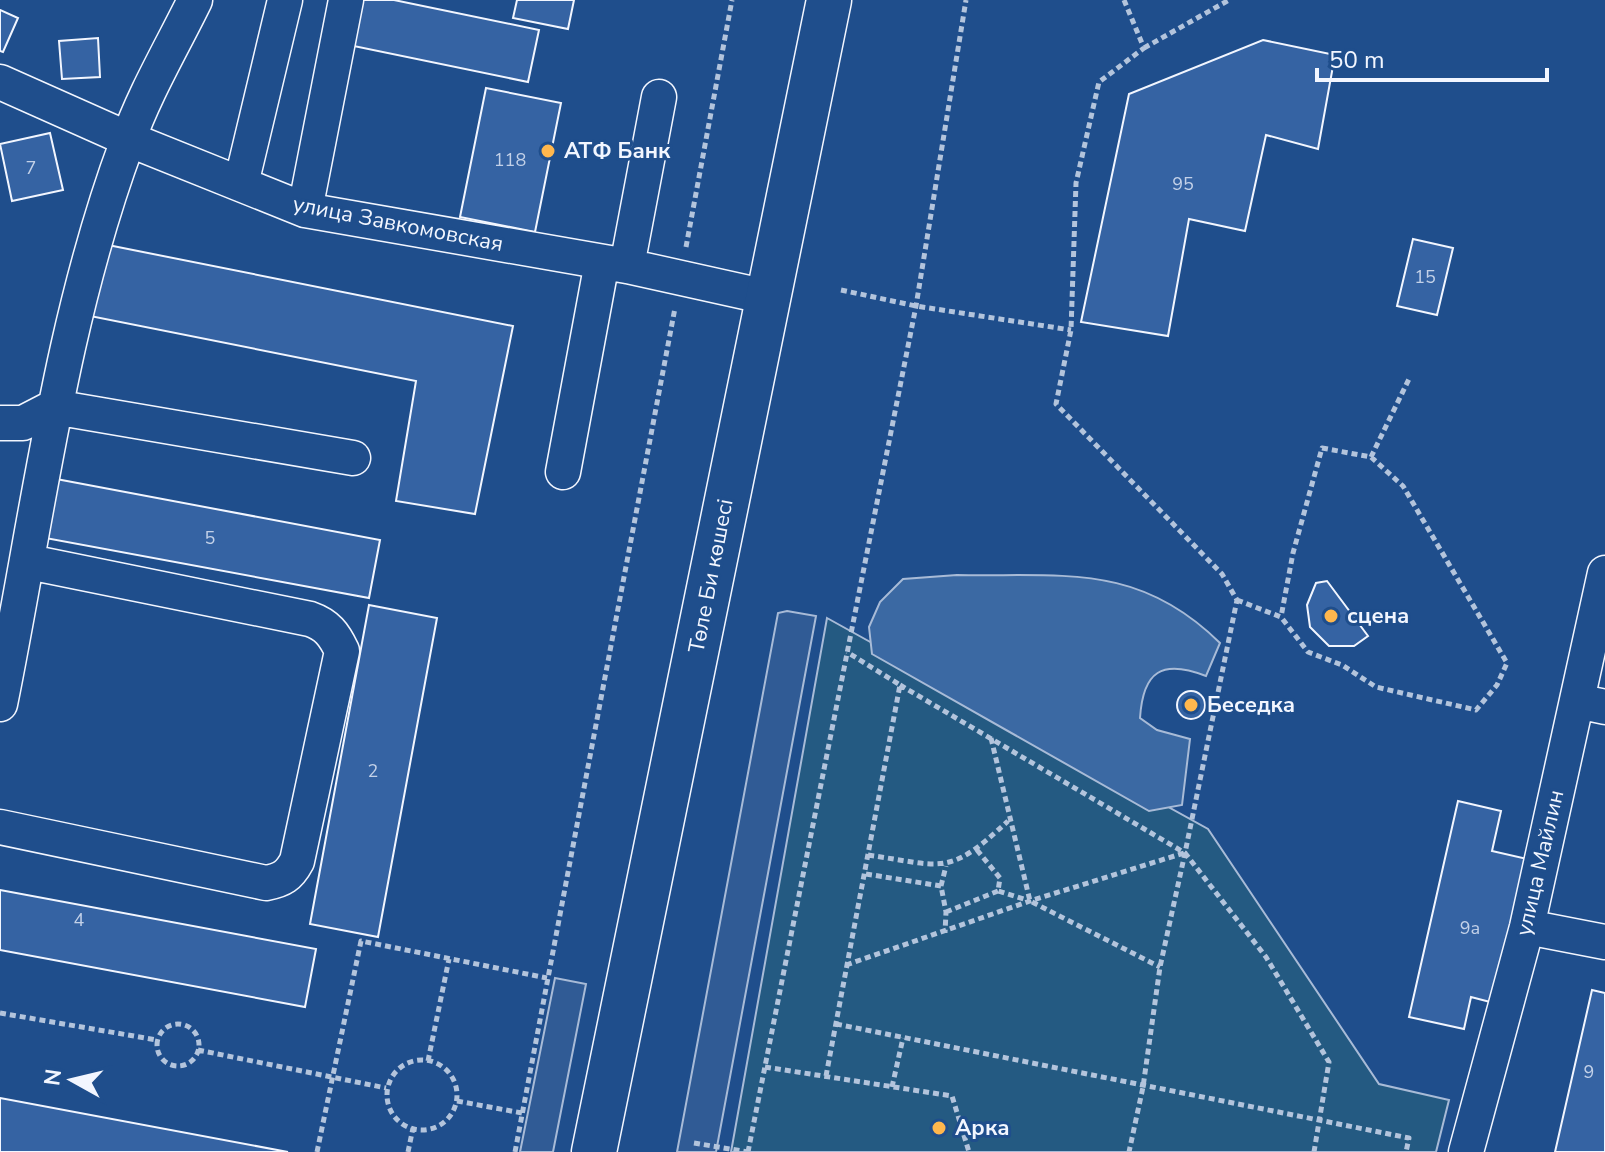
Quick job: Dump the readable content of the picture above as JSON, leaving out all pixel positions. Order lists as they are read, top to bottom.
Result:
{
  "streets": {
    "main road": ["Төле Би көшесі"],
    "street": ["улица Завкомовская", "улица Майлин"]
  },
  "crossings": [
    ["улица Завкомовская", "Төле Би көшесі"]
  ],
  "places": [
    "АТФ Банк",
    "сцена",
    "Беседка",
    "Арка"
  ],
  "house_numbers": [
    "118",
    "7",
    "95",
    "15",
    "5",
    "2",
    "4",
    "9а",
    "9"
  ],
  "scale_bar": "50 m",
  "north": "left"
}
